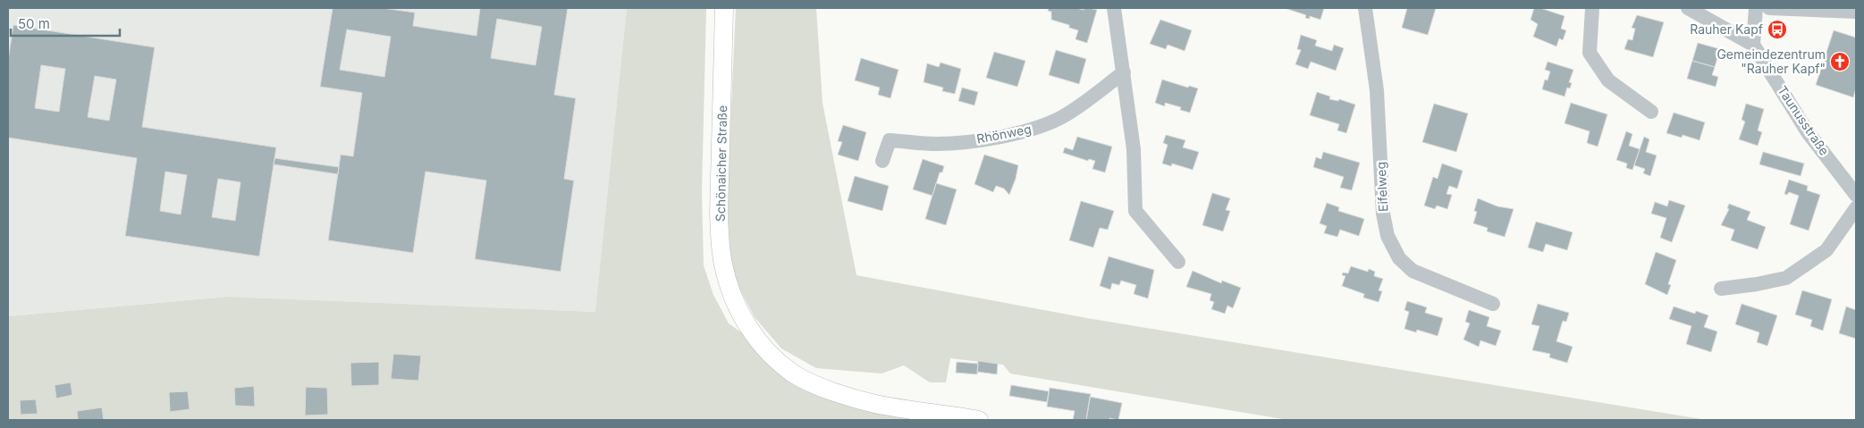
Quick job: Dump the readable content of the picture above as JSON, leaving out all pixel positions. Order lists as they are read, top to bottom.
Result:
{
  "streets": {
    "main road": ["Schönaicher Straße"],
    "street": ["Taunusstraße", "Rhönweg", "Eifelweg"]
  },
  "places": {
    "bus stop": ["Rauher Kapf"],
    "church": ["Gemeindezentrum \"Rauher Kapf\""]
  },
  "scale_bar": "50 m"
}
